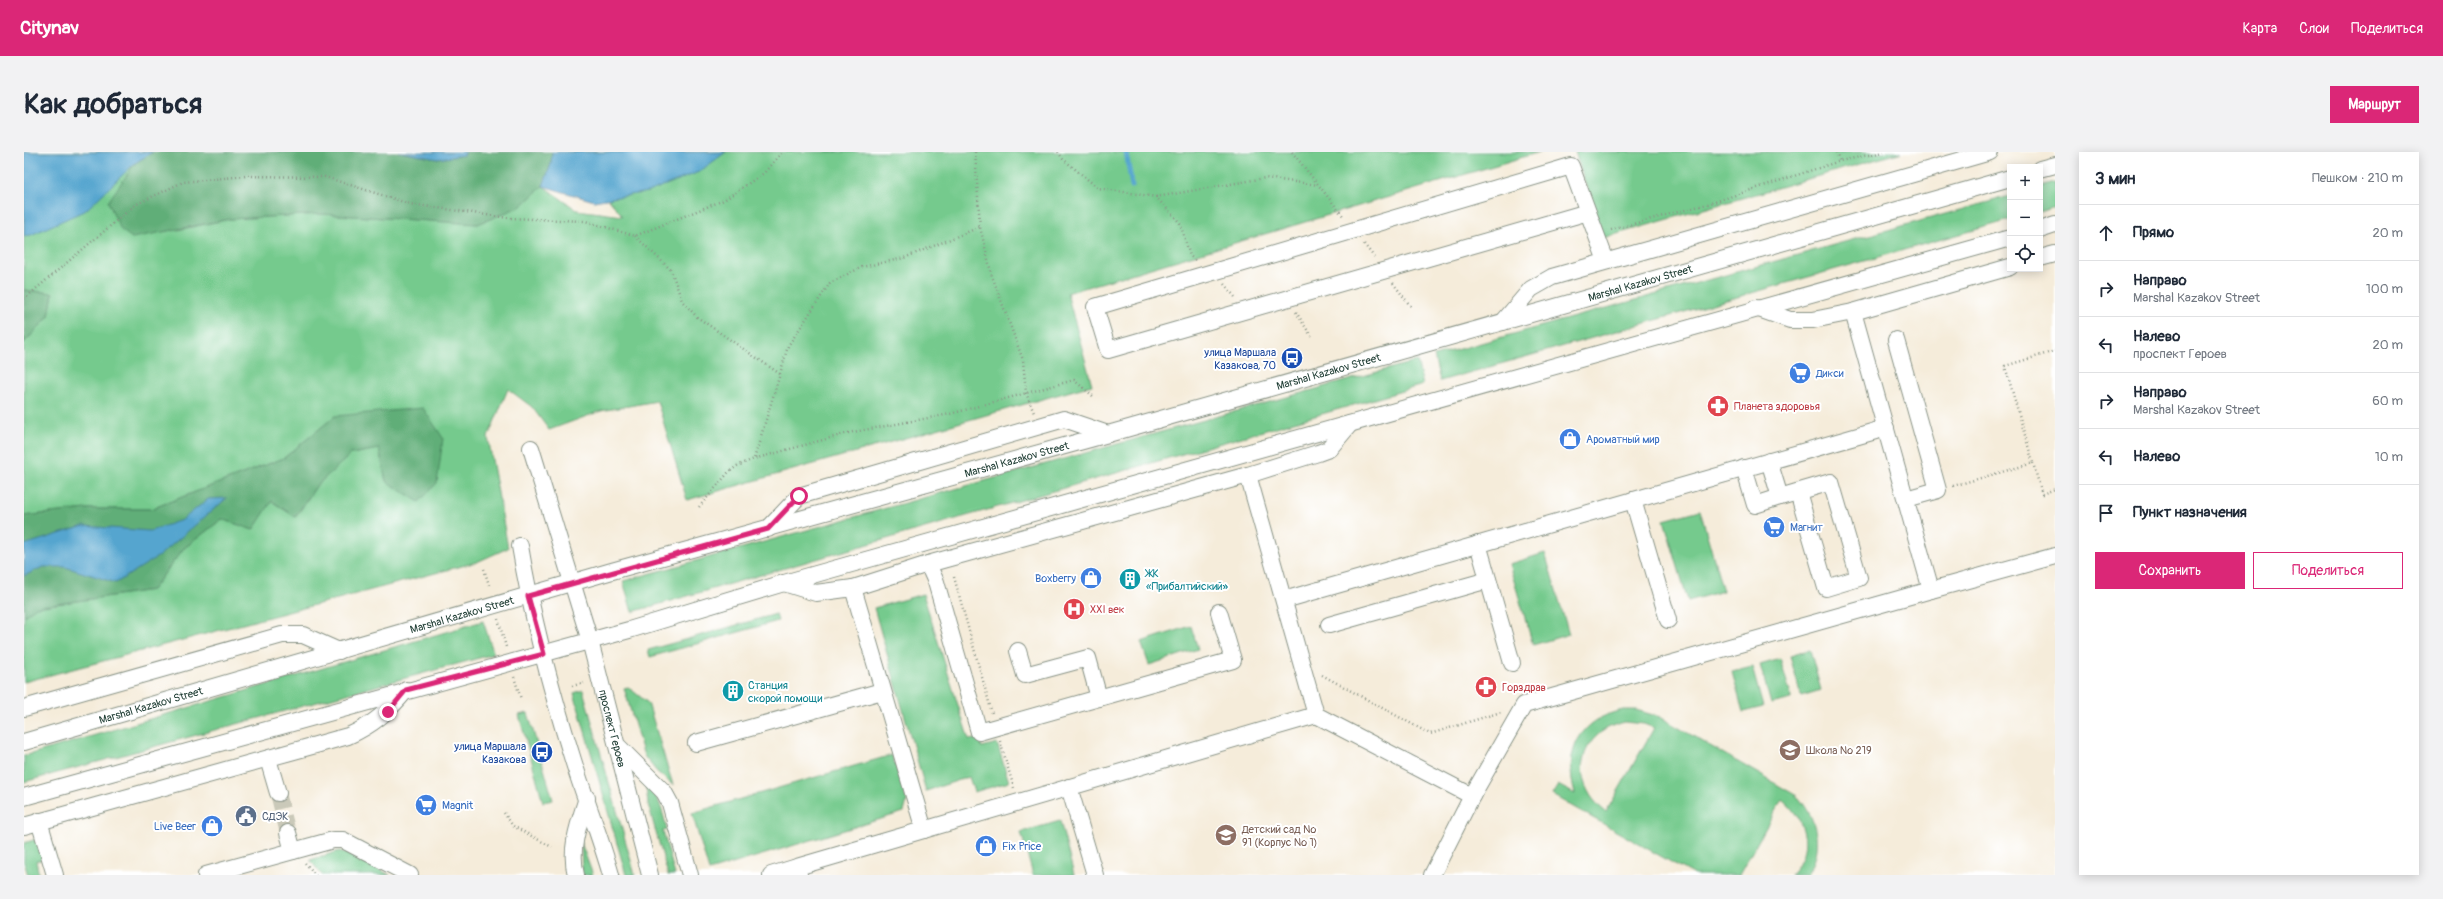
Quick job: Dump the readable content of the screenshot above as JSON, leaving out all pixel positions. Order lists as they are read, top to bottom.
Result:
{
  "streets": {
    "street": ["Marshal Kazakov Street", "проспект Героев"]
  },
  "crossings": [
    ["Marshal Kazakov Street", "проспект Героев"]
  ],
  "places": {
    "bus stop": ["улица Маршала Казакова, 70", "улица Маршала Казакова"],
    "supermarket": ["Дикси", "Магнит", "Magnit"],
    "pharmacy": ["Планета здоровья", "Горздрав"],
    "shop": [
      "Ароматный мир",
      "Boxberry",
      "Live Beer",
      "Fix Price"
    ],
    "building": ["ЖК «Прибалтийский»", "Станция скорой помощи"],
    "hospital": ["XXI век"],
    "school or university": ["Школа № 219", "Детский сад № 91 (Корпус № 1)"],
    "public building": ["СДЭК"]
  },
  "page": {
    "header": "Citynav",
    "nav": ["Карта", "Слои", "Поделиться"],
    "buttons": [
      "Маршрут",
      ["Сохранить", "Поделиться"]
    ],
    "title": "Как добраться",
    "heading": ["3 мин", "Пешком · 210 m"],
    "map_buttons": ["+", "−"],
    "list": [
      ["Прямо", "20 m"],
      ["Направо", "Marshal Kazakov Street", "100 m"],
      ["Налево", "проспект Героев", "20 m"],
      ["Направо", "Marshal Kazakov Street", "60 m"],
      ["Налево", "10 m"],
      "Пункт назначения"
    ]
  }
}
